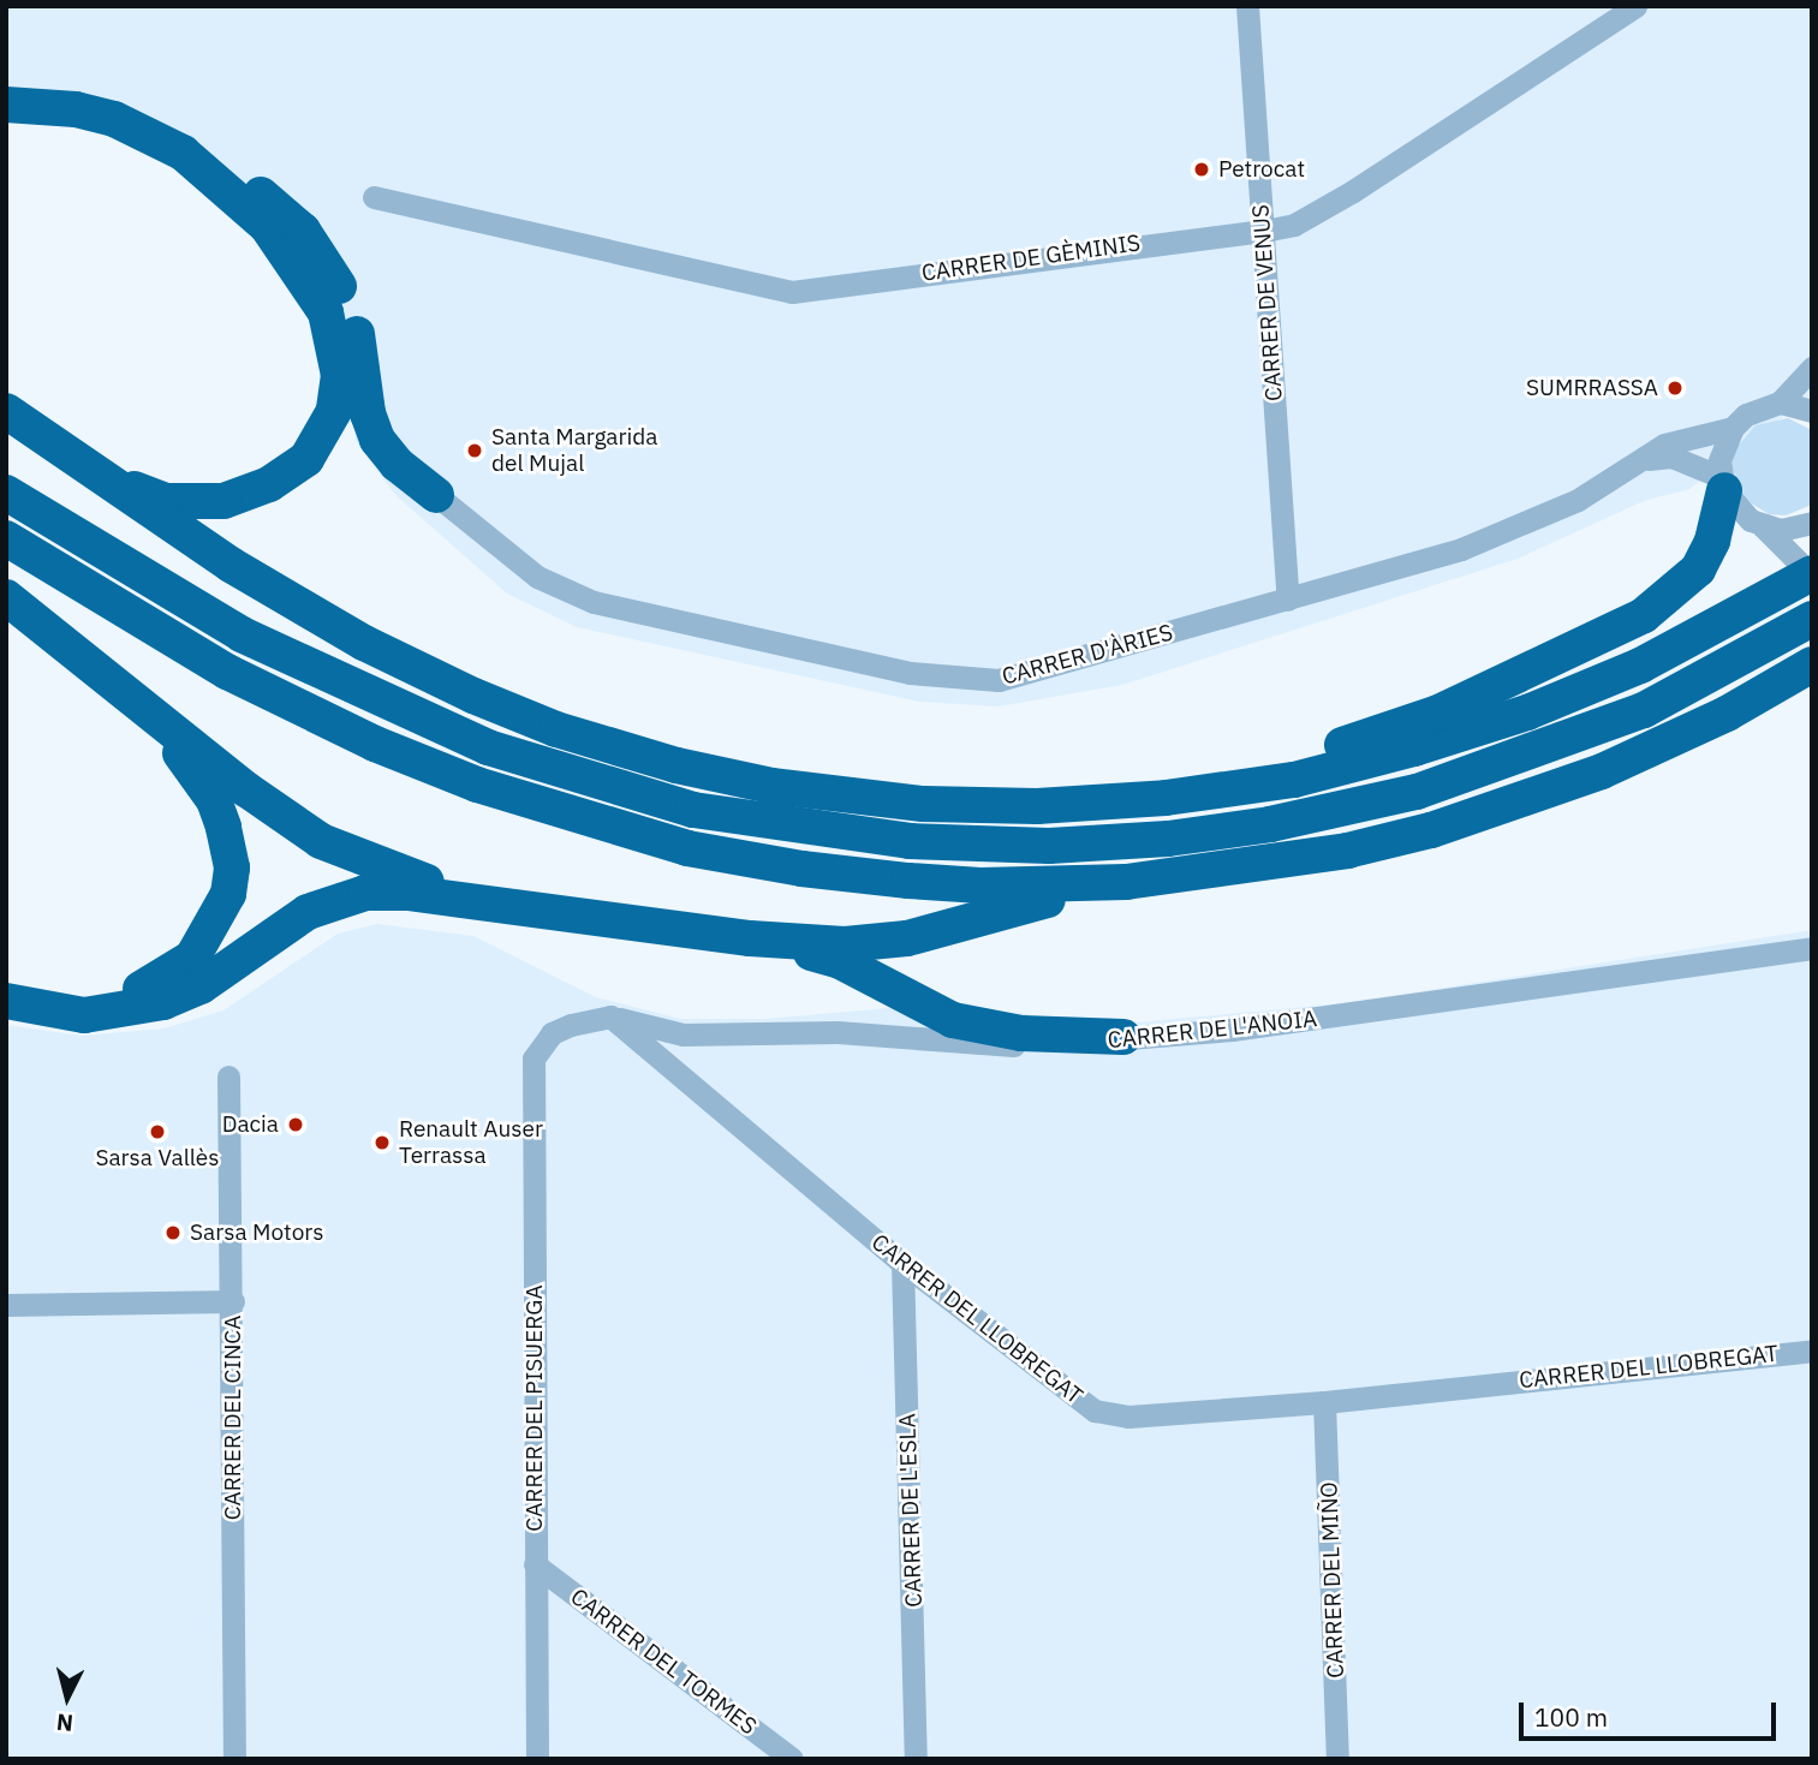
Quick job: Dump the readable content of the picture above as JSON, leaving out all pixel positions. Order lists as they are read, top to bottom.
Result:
{
  "streets": {
    "street": [
      "CARRER DE GÈMINIS",
      "CARRER DE VENUS",
      "CARRER D'ÀRIES",
      "CARRER DE L'ANOIA",
      "CARRER DEL LLOBREGAT",
      "CARRER DEL PISUERGA",
      "CARRER DEL CINCA",
      "CARRER DE L'ESLA",
      "CARRER DEL MIÑO",
      "CARRER DEL TORMES"
    ]
  },
  "crossings": [
    ["CARRER DE GÈMINIS", "CARRER DE VENUS"],
    ["CARRER DE VENUS", "CARRER D'ÀRIES"],
    ["CARRER DE L'ANOIA", "CARRER DEL LLOBREGAT"],
    ["CARRER DE L'ANOIA", "CARRER DEL PISUERGA"],
    ["CARRER DEL LLOBREGAT", "CARRER DEL PISUERGA"],
    ["CARRER DEL LLOBREGAT", "CARRER DE L'ESLA"],
    ["CARRER DEL LLOBREGAT", "CARRER DEL MIÑO"],
    ["CARRER DEL PISUERGA", "CARRER DEL TORMES"]
  ],
  "places": [
    "Petrocat",
    "SUMRRASSA",
    "Santa Margarida del Mujal",
    "Dacia",
    "Sarsa Vallès",
    "Renault Auser Terrassa",
    "Sarsa Motors"
  ],
  "scale_bar": "100 m",
  "north": "bottom"
}
